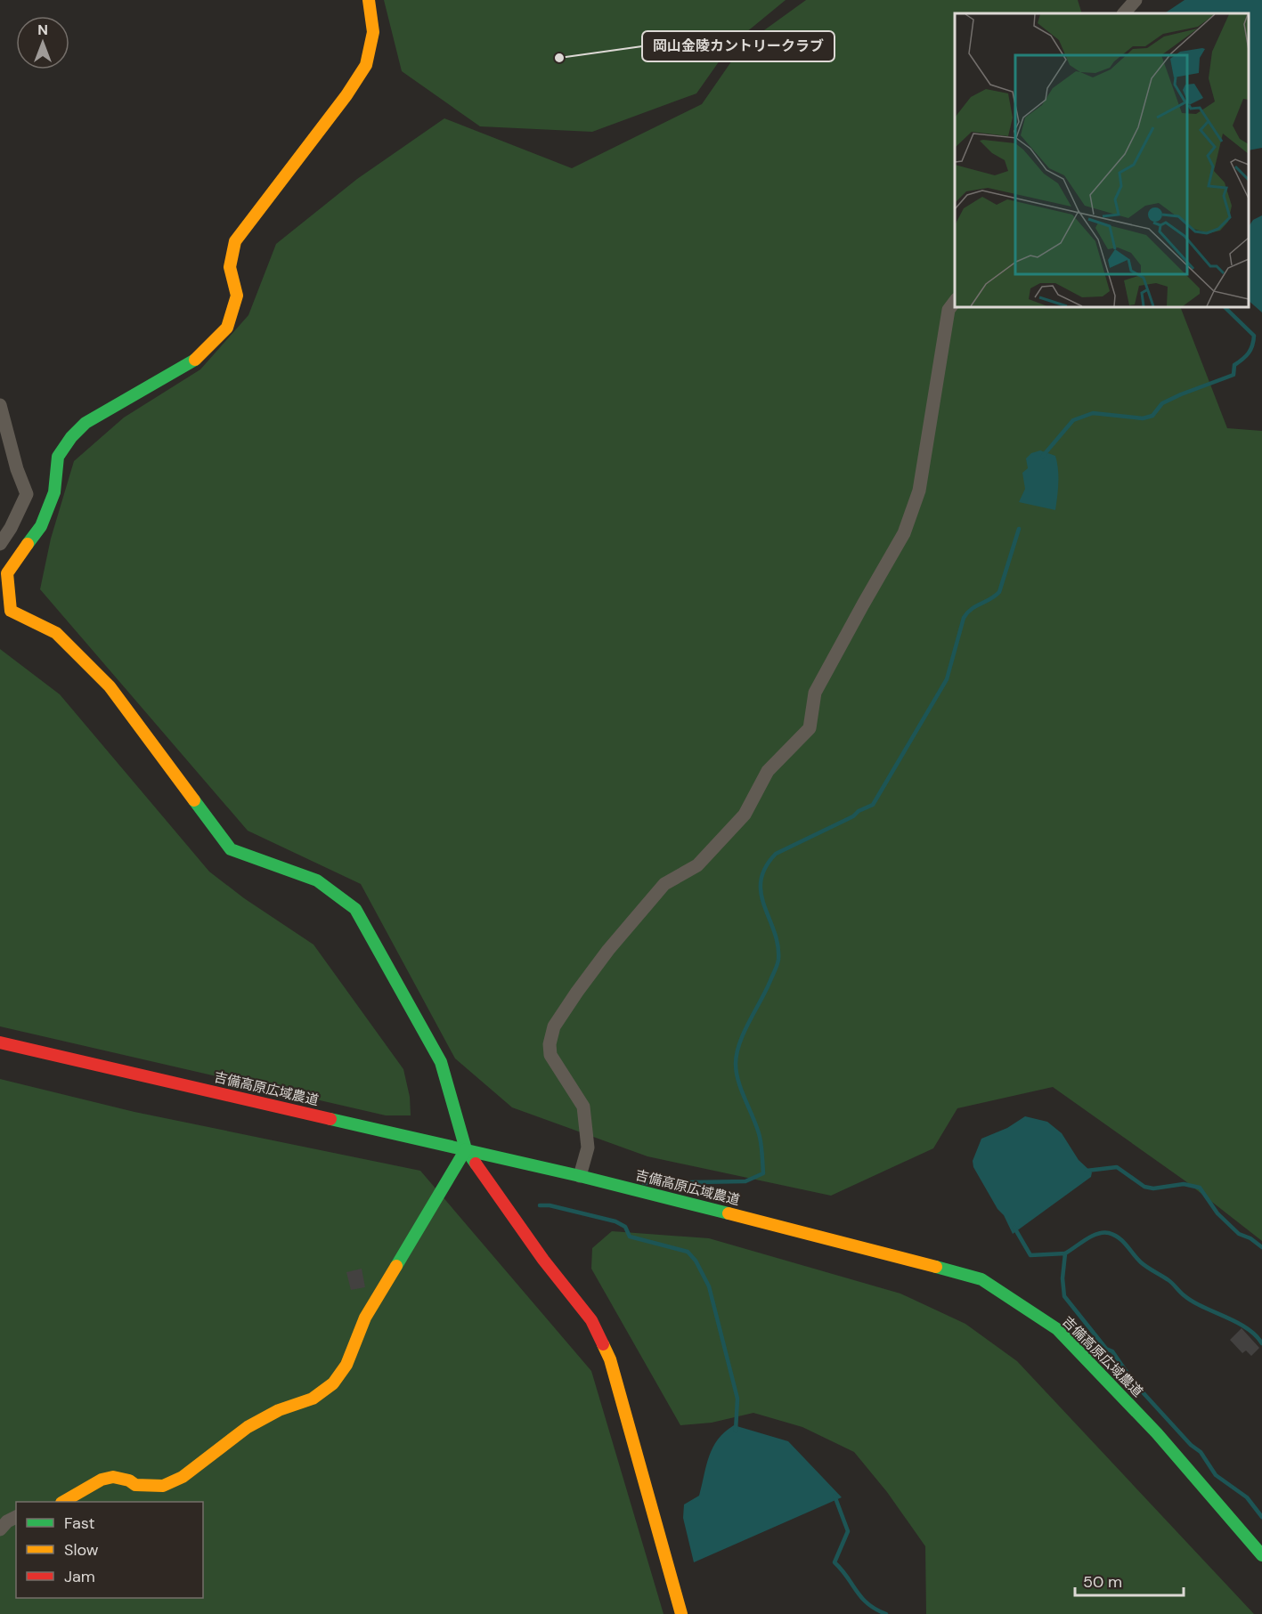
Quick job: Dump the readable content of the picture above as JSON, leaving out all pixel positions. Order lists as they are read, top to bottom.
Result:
{
  "streets": {
    "street": ["吉備高原広域農道"]
  },
  "places": ["岡山金陵カントリークラブ"],
  "legend": ["Fast", "Slow", "Jam"],
  "scale_bar": "50 m",
  "north": "top"
}
